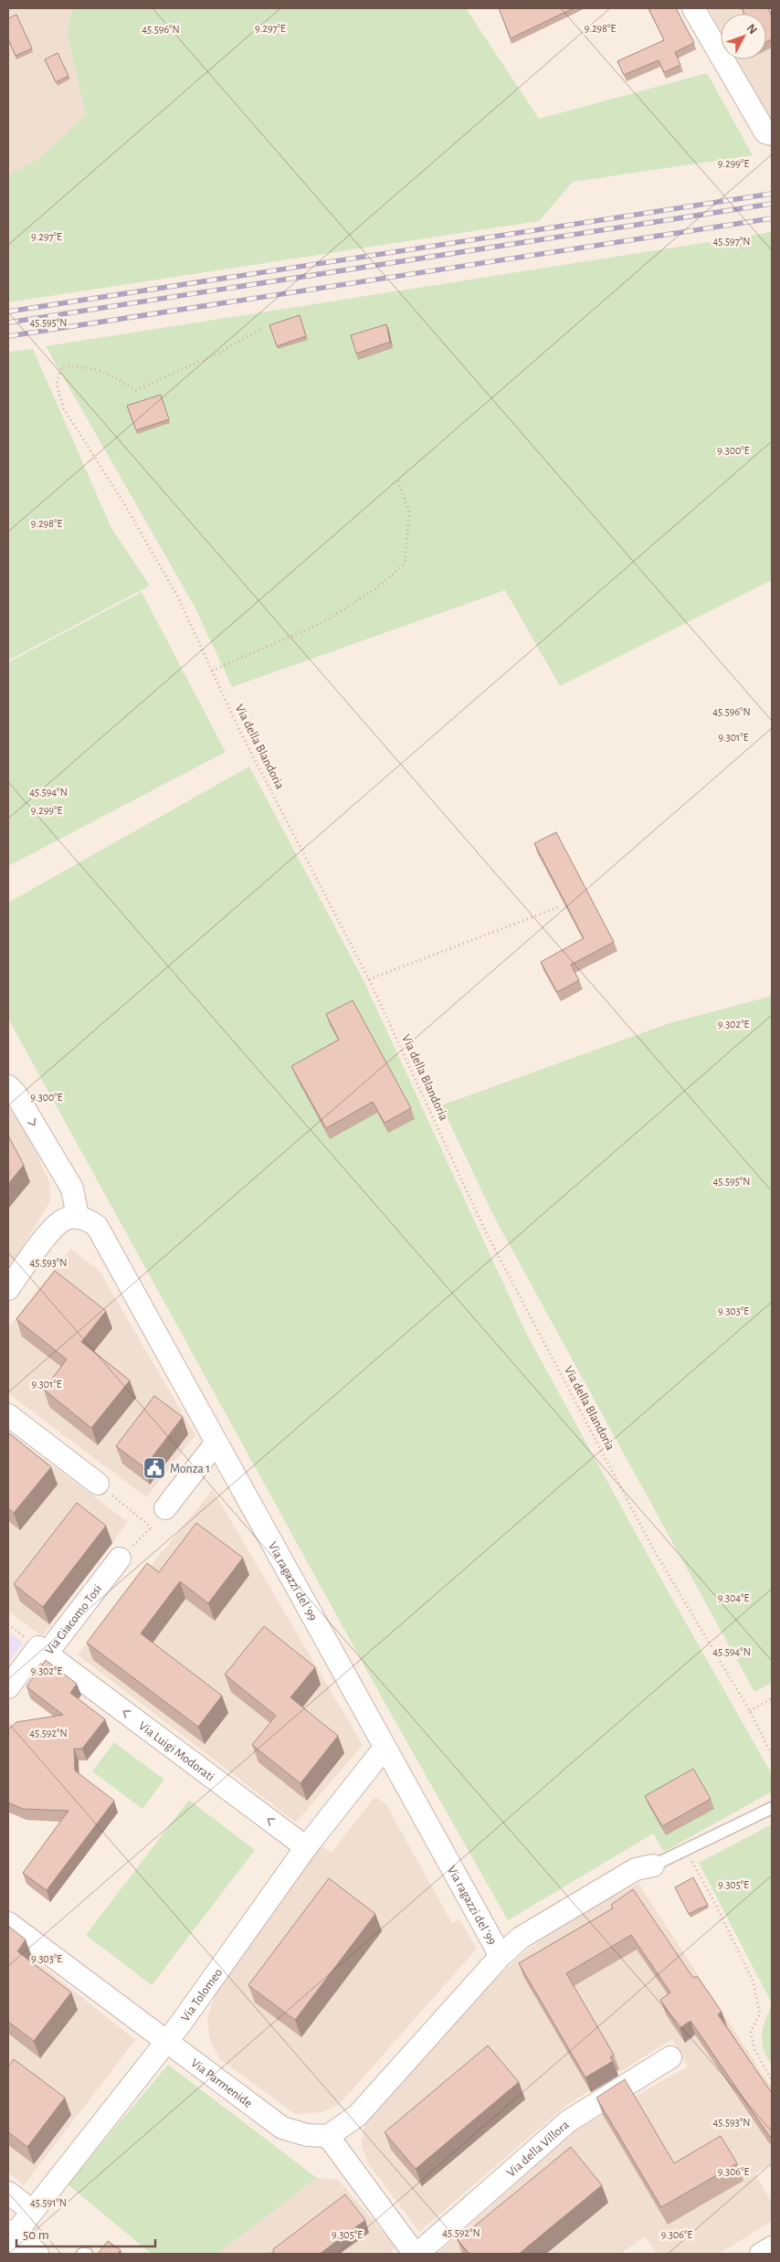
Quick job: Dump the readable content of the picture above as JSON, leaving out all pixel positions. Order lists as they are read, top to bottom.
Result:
{
  "streets": {
    "street": [
      "Via ragazzi del '99",
      "Via Giacomo Tosi",
      "Via Luigi Modorati",
      "Via Tolomeo",
      "Via Parmenide",
      "Via della Villora"
    ],
    "path": ["Via della Blandoria"]
  },
  "crossings": [
    ["Via ragazzi del '99", "Via Tolomeo"],
    ["Via ragazzi del '99", "Via Parmenide"],
    ["Via Giacomo Tosi", "Via Luigi Modorati"],
    ["Via Luigi Modorati", "Via Tolomeo"],
    ["Via Tolomeo", "Via Parmenide"]
  ],
  "one_way": ["Via Luigi Modorati"],
  "places": {
    "public building": ["Monza 1"]
  },
  "scale_bar": "50 m",
  "north": "top right",
  "coordinates": [
    "9.297°E",
    "9.298°E",
    "45.596°N",
    "9.299°E",
    "45.597°N",
    "45.595°N",
    "9.300°E",
    "9.301°E",
    "45.594°N",
    "9.302°E",
    "45.593°N",
    "9.303°E",
    "9.304°E",
    "45.592°N",
    "9.305°E",
    "9.306°E",
    "45.591°N"
  ]
}
